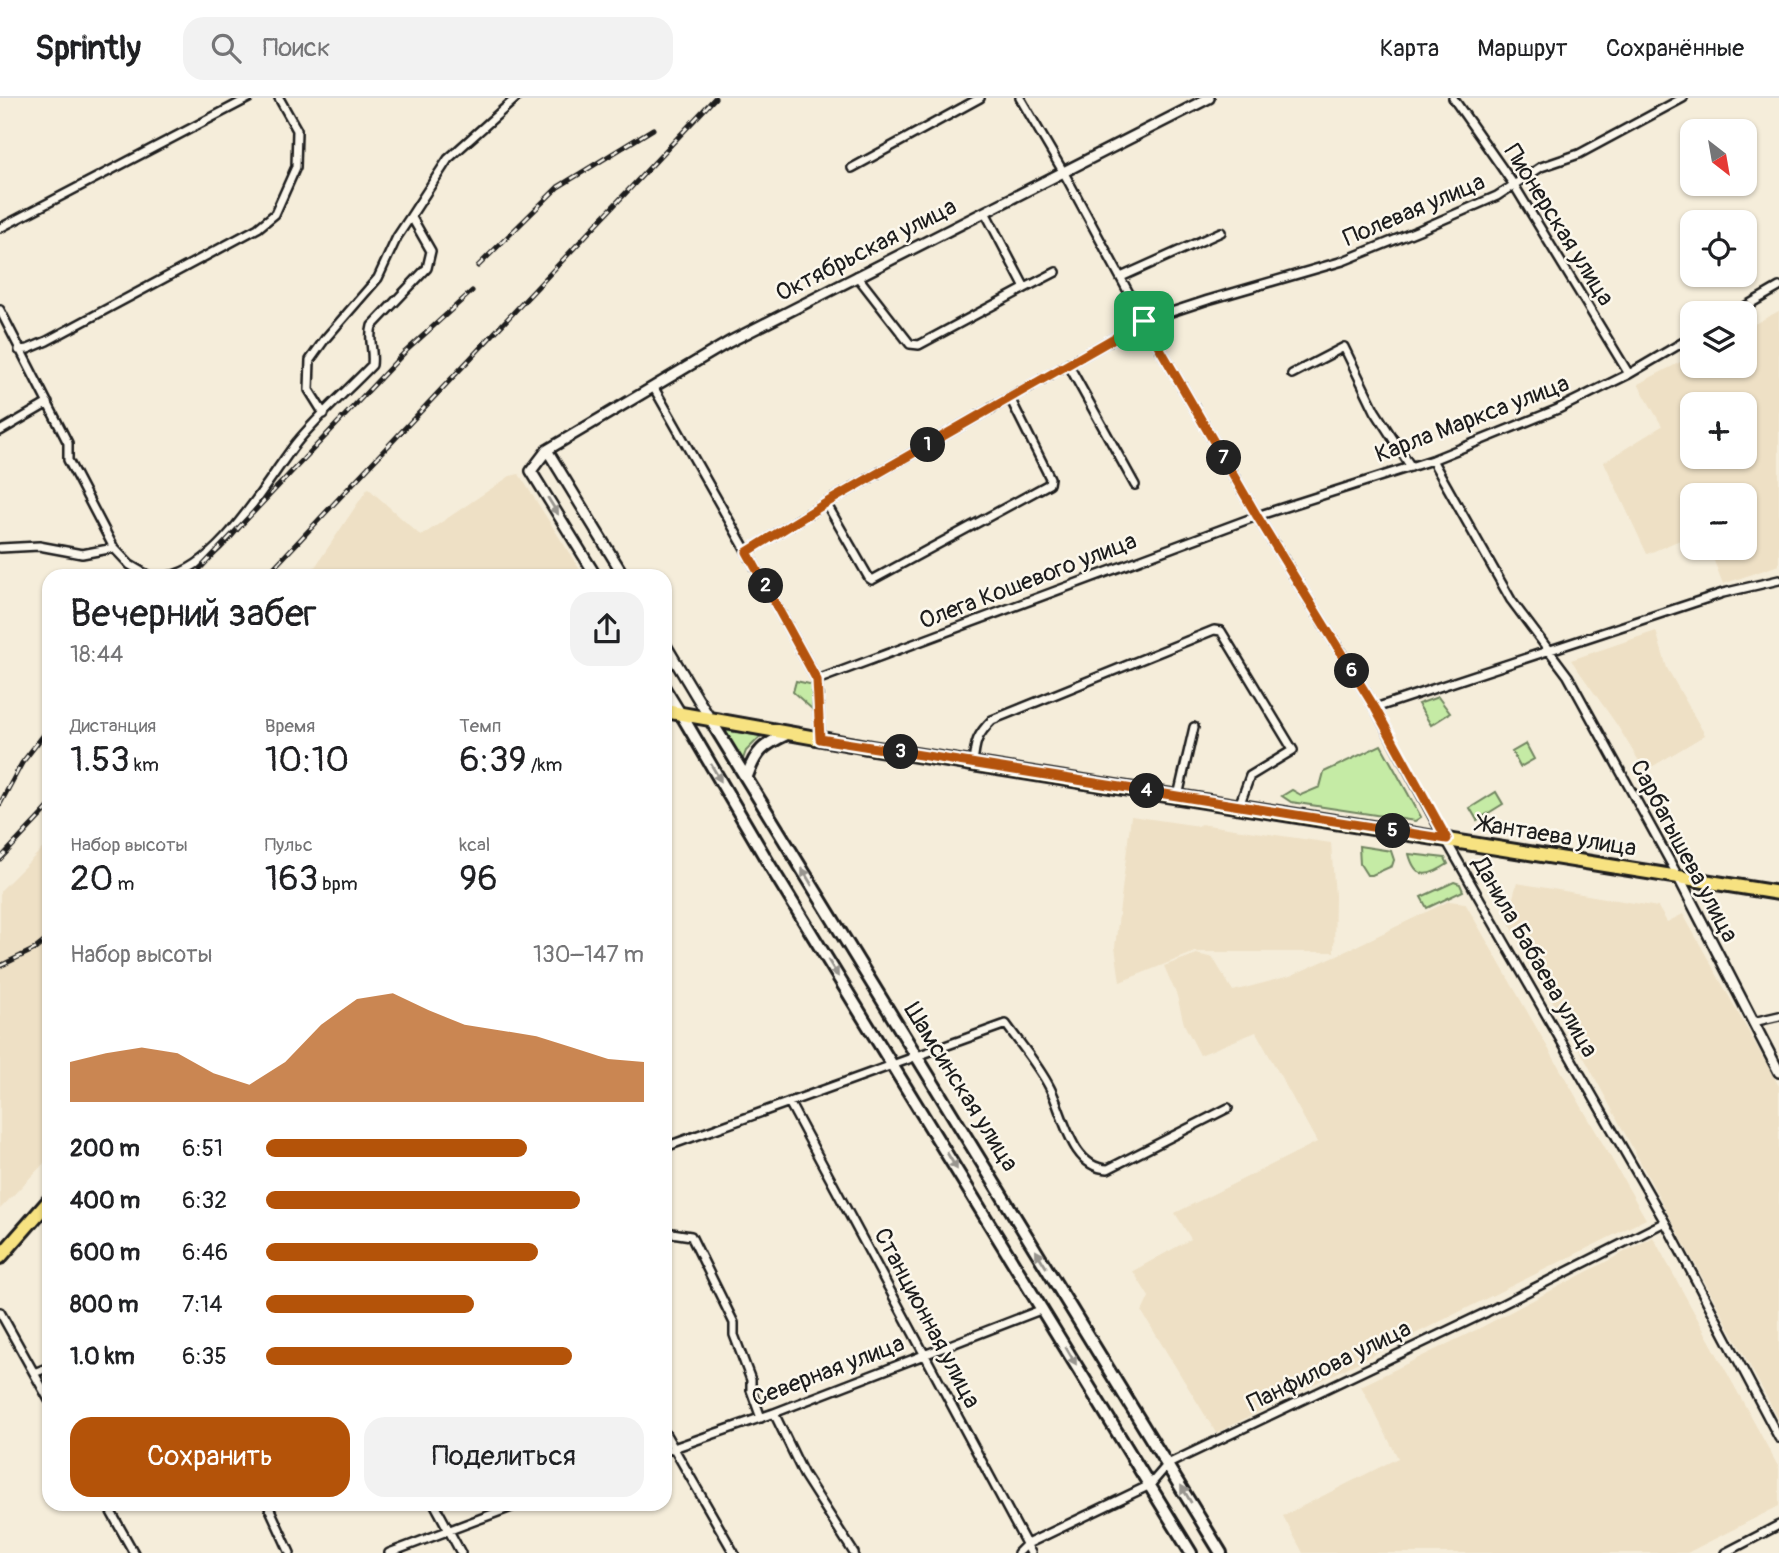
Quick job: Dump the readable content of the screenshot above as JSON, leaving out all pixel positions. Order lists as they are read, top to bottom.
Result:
{
  "streets": {
    "main road": ["Жантаева улица", "Шамсинская улица"],
    "street": [
      "Полевая улица",
      "Пионерская улица",
      "Октябрьская улица",
      "Карла Маркса улица",
      "Олега Кошевого улица",
      "Сарбагышева улица",
      "Данила Бабаева улица",
      "Станционная улица",
      "Панфилова улица",
      "Северная улица"
    ]
  },
  "crossings": [
    ["Полевая улица", "Пионерская улица"],
    ["Полевая улица", "Данила Бабаева улица"],
    ["Пионерская улица", "Карла Маркса улица"],
    ["Октябрьская улица", "Данила Бабаева улица"],
    ["Карла Маркса улица", "Олега Кошевого улица"],
    ["Карла Маркса улица", "Сарбагышева улица"],
    ["Карла Маркса улица", "Данила Бабаева улица"],
    ["Олега Кошевого улица", "Данила Бабаева улица"],
    ["Жантаева улица", "Сарбагышева улица"],
    ["Жантаева улица", "Данила Бабаева улица"],
    ["Жантаева улица", "Шамсинская улица"],
    ["Данила Бабаева улица", "Панфилова улица"],
    ["Шамсинская улица", "Панфилова улица"],
    ["Шамсинская улица", "Северная улица"],
    ["Станционная улица", "Панфилова улица"],
    ["Станционная улица", "Северная улица"]
  ],
  "north": "bottom right",
  "page": {
    "header": "Sprintly",
    "search": "Поиск",
    "nav": ["Карта", "Маршрут", "Сохранённые"],
    "map_buttons": ["+", "−"],
    "pins": [
      "1",
      "7",
      "2",
      "6",
      "3",
      "4",
      "5"
    ],
    "heading": ["Вечерний забег", "18:44"],
    "stats": [
      ["Дистанция", "1.53 km"],
      ["Время", "10:10"],
      ["Темп", "6:39 /km"],
      ["Набор высоты", "20 m"],
      ["Пульс", "163 bpm"],
      ["kcal", "96"]
    ],
    "chart": ["Набор высоты", "130–147 m"],
    "list": [
      {
        "name": "200 m",
        "note": "6:51"
      },
      {
        "name": "400 m",
        "note": "6:32"
      },
      {
        "name": "600 m",
        "note": "6:46"
      },
      {
        "name": "800 m",
        "note": "7:14"
      },
      {
        "name": "1.0 km",
        "note": "6:35"
      }
    ],
    "buttons": ["Сохранить", "Поделиться"]
  }
}
